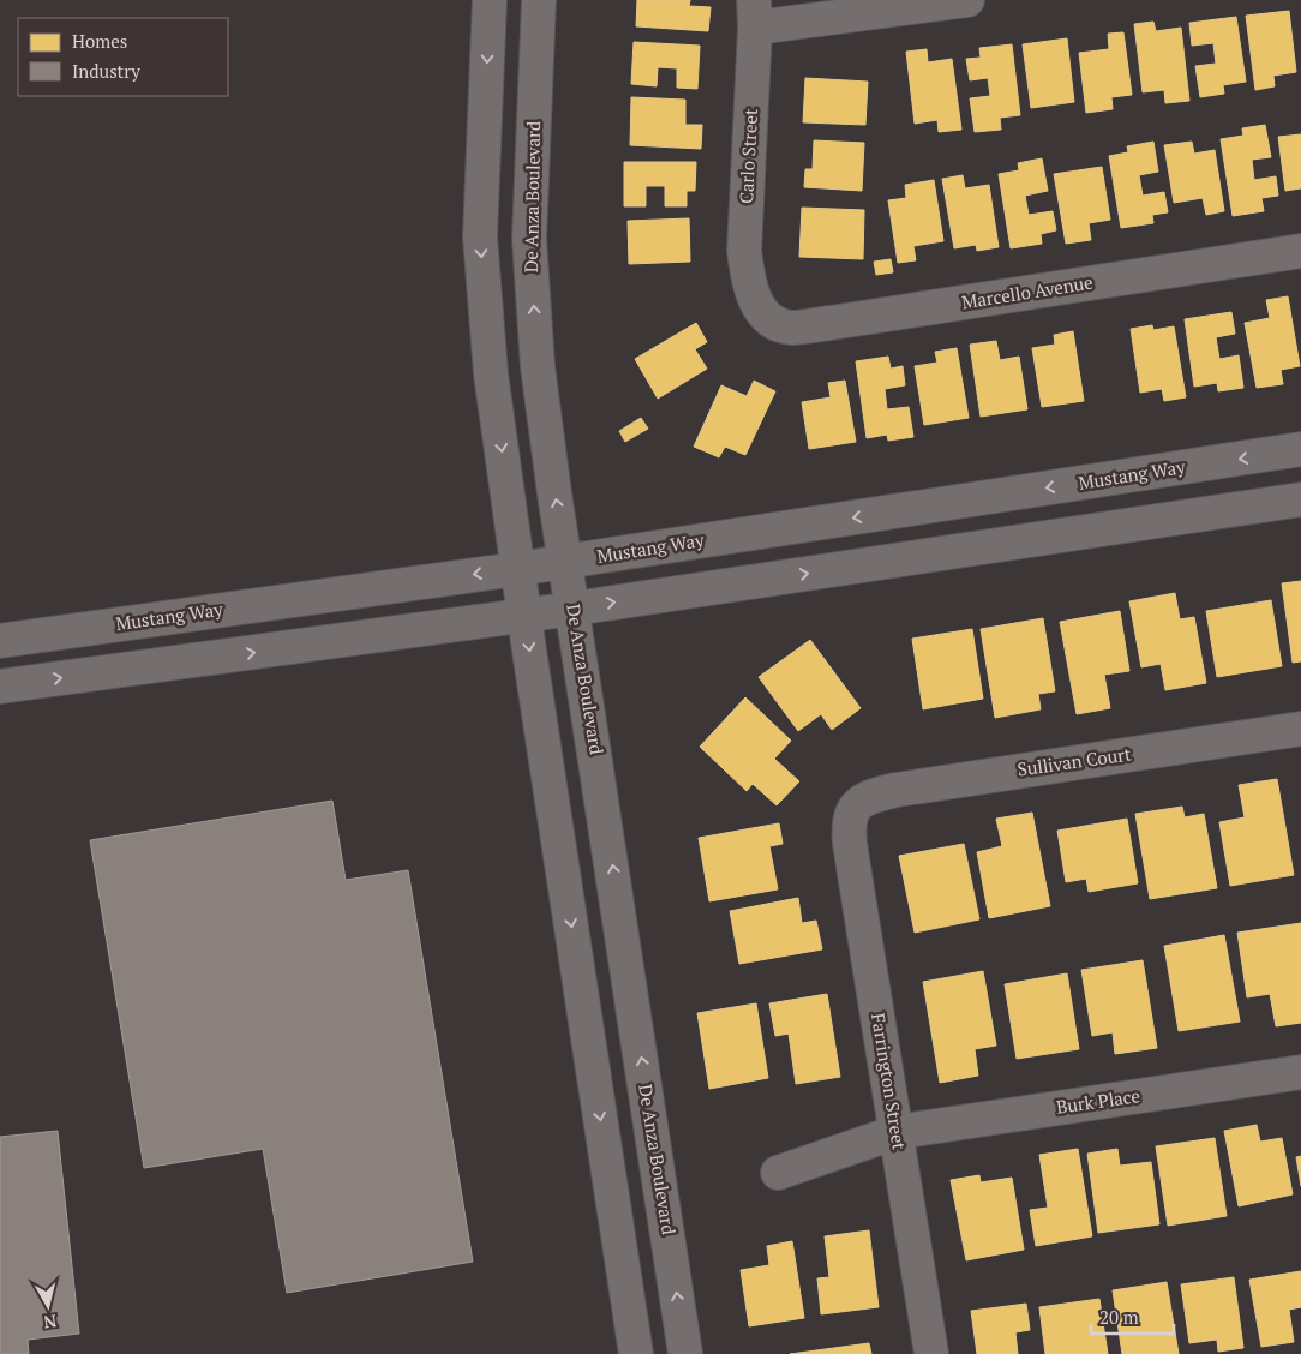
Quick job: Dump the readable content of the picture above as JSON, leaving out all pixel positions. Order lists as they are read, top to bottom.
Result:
{
  "streets": {
    "street": [
      "Carlo Street",
      "De Anza Boulevard",
      "Marcello Avenue",
      "Mustang Way",
      "Sullivan Court",
      "Farrington Street",
      "Burk Place"
    ]
  },
  "crossings": [
    ["Carlo Street", "Marcello Avenue"],
    ["De Anza Boulevard", "Mustang Way"],
    ["Sullivan Court", "Farrington Street"],
    ["Farrington Street", "Burk Place"]
  ],
  "legend": ["Homes", "Industry"],
  "scale_bar": "20 m",
  "north": "bottom"
}
